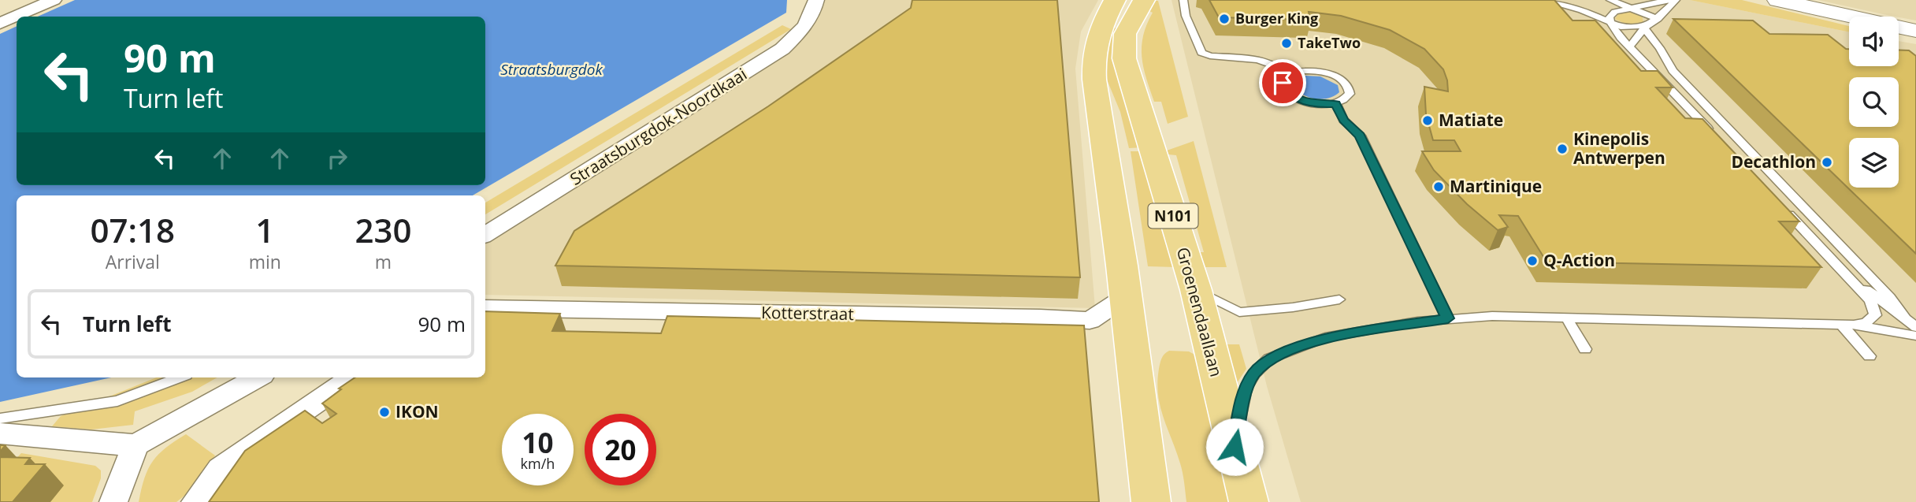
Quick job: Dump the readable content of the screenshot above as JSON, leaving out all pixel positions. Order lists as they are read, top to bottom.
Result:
{
  "streets": {
    "main road": ["N101", "Groenendaallaan"],
    "street": ["Straatsburgdok-Noordkaai", "Kotterstraat"]
  },
  "water": ["Straatsburgdok"],
  "places": [
    "Burger King",
    "TakeTwo",
    "Matiate",
    "Kinepolis Antwerpen",
    "Decathlon",
    "Martinique",
    "Q-Action",
    "IKON"
  ],
  "page": {
    "turn": ["90 m", "Turn left"],
    "eta": [
      "07:18",
      "Arrival",
      "1",
      "min",
      "230",
      "m"
    ],
    "list": [
      {
        "name": "Turn left",
        "value": "90 m"
      }
    ],
    "speed": "10 km/h",
    "limit": "20"
  }
}
